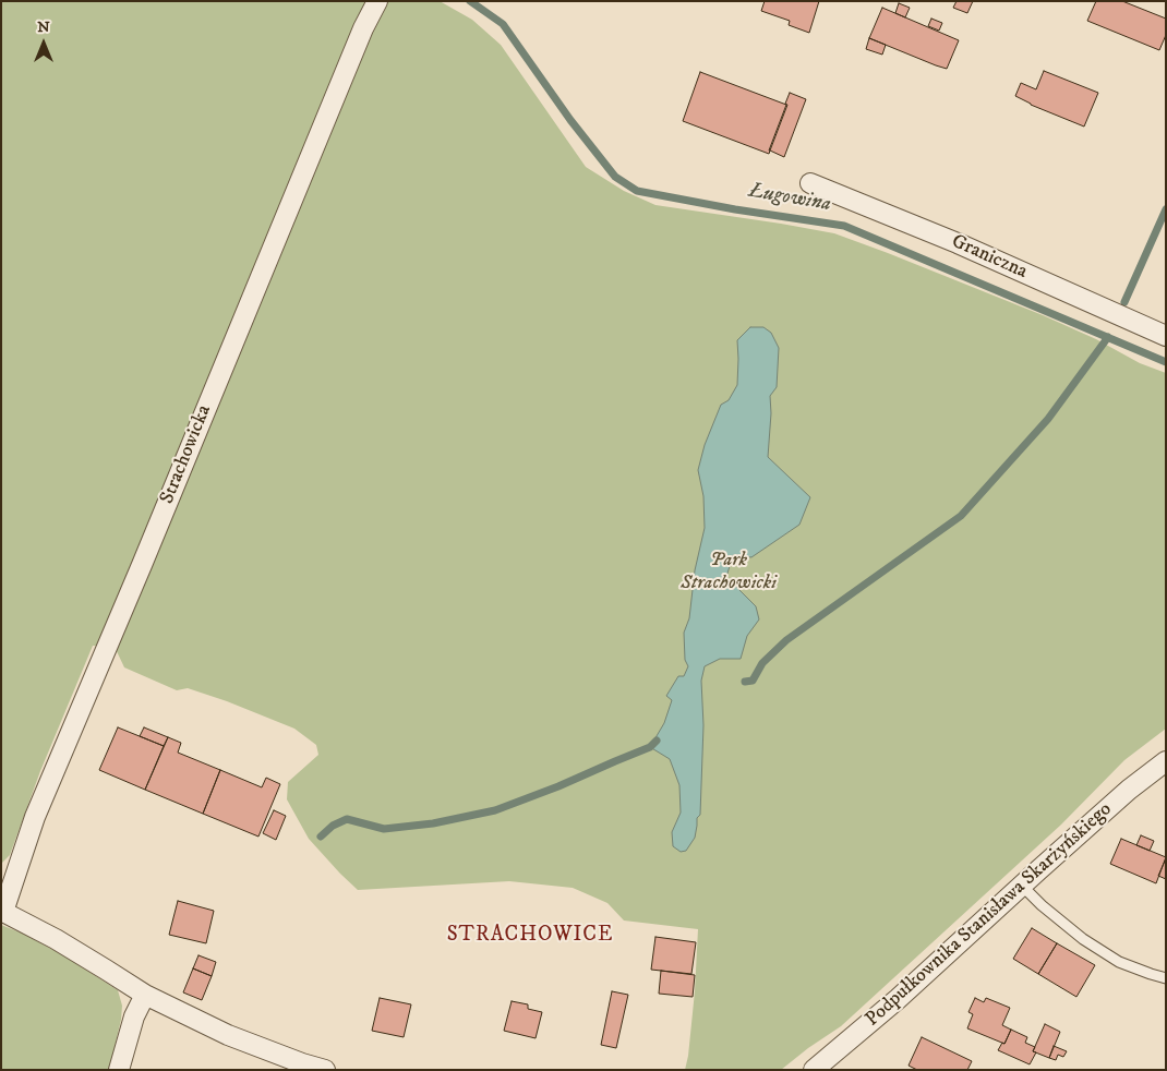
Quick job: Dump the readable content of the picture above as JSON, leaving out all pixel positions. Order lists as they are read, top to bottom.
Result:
{
  "streets": {
    "street": ["Graniczna", "Strachowicka", "Podpułkownika Stanisława Skarżyńskiego"]
  },
  "districts": ["STRACHOWICE"],
  "water": ["Ługowina"],
  "parks": ["Park Strachowicki"],
  "north": "top"
}
